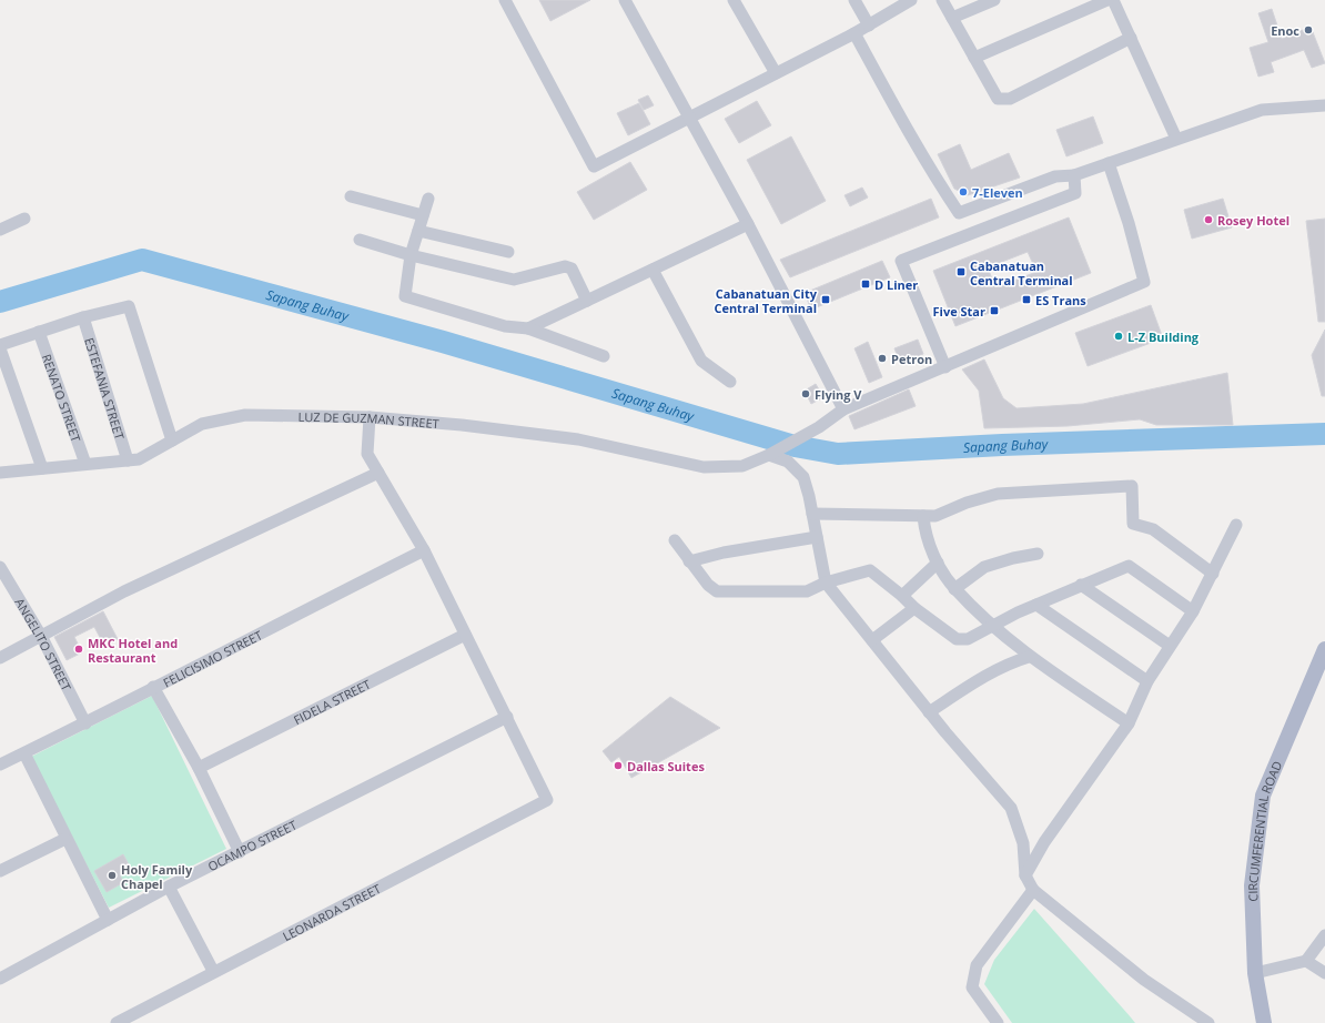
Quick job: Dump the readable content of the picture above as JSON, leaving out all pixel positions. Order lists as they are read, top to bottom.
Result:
{
  "streets": {
    "main road": ["CIRCUMFERENTIAL ROAD"],
    "street": [
      "ESTEFANIA STREET",
      "RENATO STREET",
      "LUZ DE GUZMAN STREET",
      "ANGELITO STREET",
      "FELICISIMO STREET",
      "FIDELA STREET",
      "OCAMPO STREET",
      "LEONARDA STREET"
    ]
  },
  "crossings": [
    ["ESTEFANIA STREET", "LUZ DE GUZMAN STREET"],
    ["RENATO STREET", "LUZ DE GUZMAN STREET"],
    ["ANGELITO STREET", "FELICISIMO STREET"],
    ["OCAMPO STREET", "LEONARDA STREET"]
  ],
  "water": ["Sapang Buhay"],
  "places": {
    "other": [
      "Enoc",
      "7-Eleven",
      "Rosey Hotel",
      "L-Z Building",
      "Petron",
      "Flying V",
      "MKC Hotel and Restaurant",
      "Dallas Suites",
      "Holy Family Chapel"
    ],
    "transit": [
      "Cabanatuan Central Terminal",
      "D Liner",
      "Cabanatuan City Central Terminal",
      "ES Trans",
      "Five Star"
    ]
  }
}
